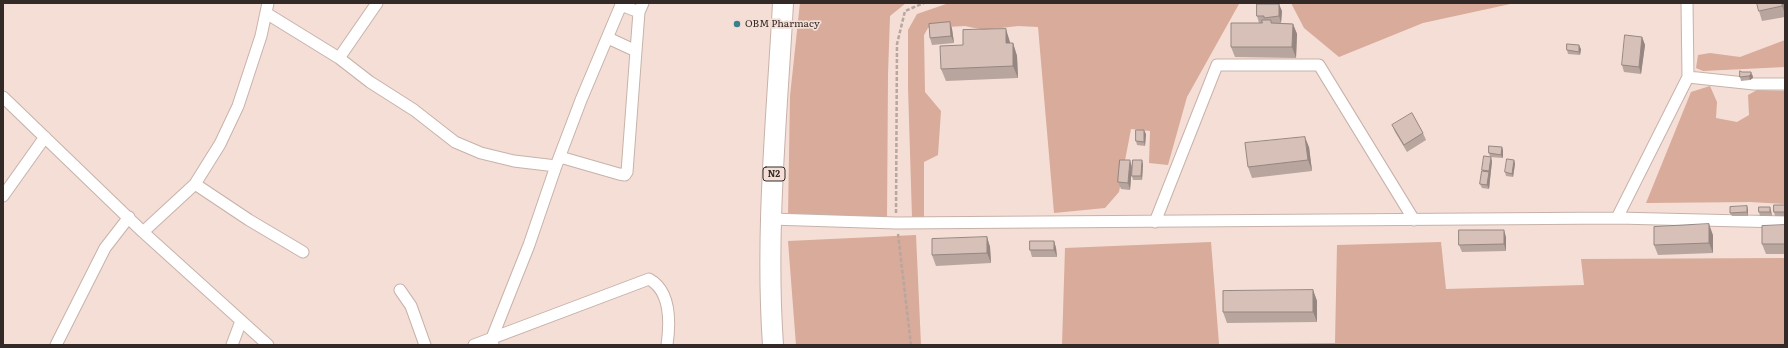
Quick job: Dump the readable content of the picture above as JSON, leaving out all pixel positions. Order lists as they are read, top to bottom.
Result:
{
  "streets": {
    "highway": ["N2"]
  },
  "places": ["OBM Pharmacy"]
}
